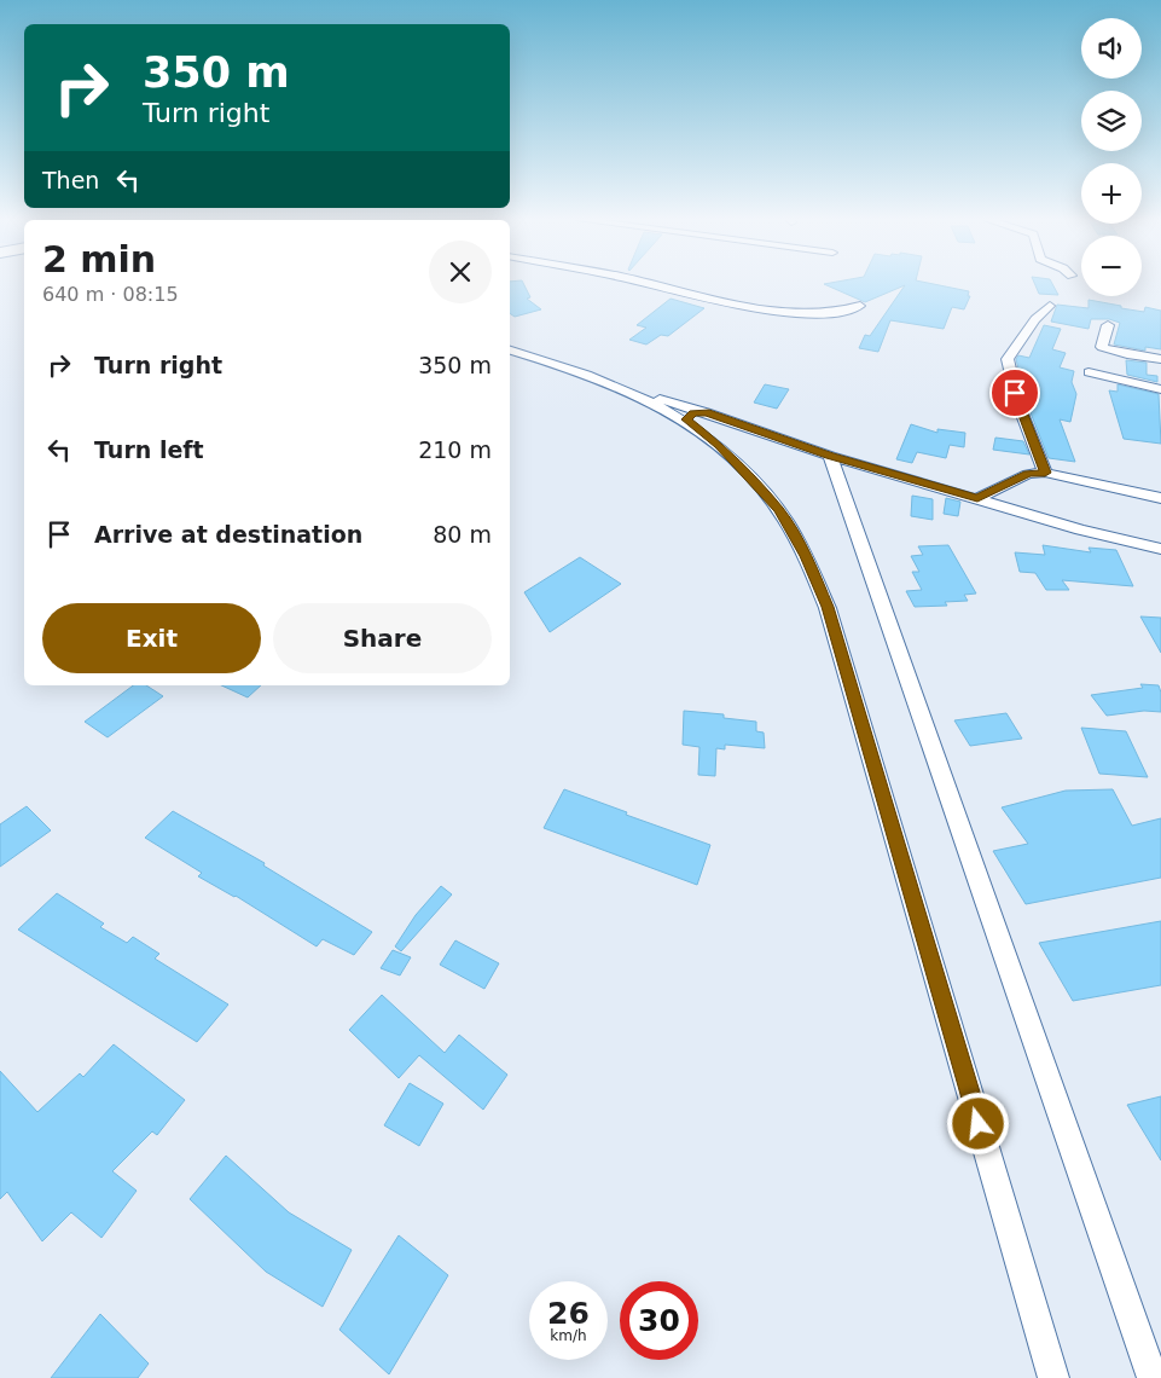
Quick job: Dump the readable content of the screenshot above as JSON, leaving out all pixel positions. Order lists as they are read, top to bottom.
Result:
{
  "page": {
    "map_buttons": ["+", "−"],
    "turn": ["350 m", "Turn right"],
    "then": "Then",
    "heading": ["2 min", "640 m · 08:15"],
    "list": [
      {
        "name": "Turn right",
        "value": "350 m"
      },
      {
        "name": "Turn left",
        "value": "210 m"
      },
      {
        "name": "Arrive at destination",
        "value": "80 m"
      }
    ],
    "buttons": ["Exit", "Share"],
    "speed": "26 km/h",
    "limit": "30"
  }
}
